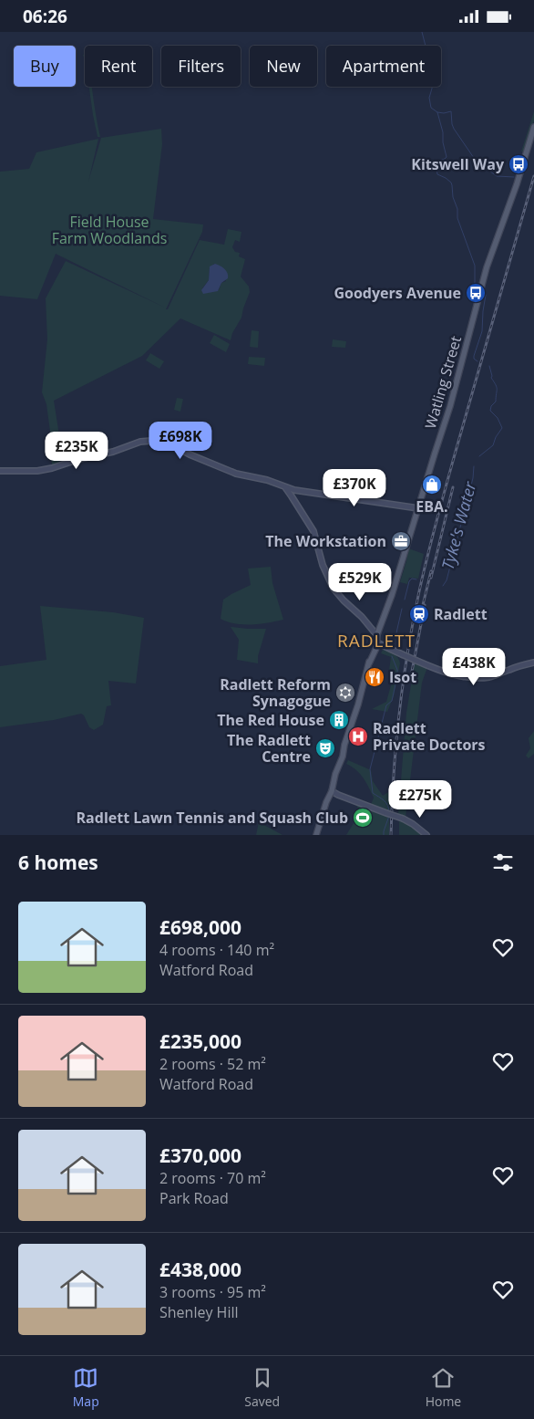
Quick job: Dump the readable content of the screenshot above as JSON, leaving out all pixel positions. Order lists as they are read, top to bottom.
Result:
{
  "streets": {
    "main road": ["Watling Street"]
  },
  "districts": ["RADLETT"],
  "water": ["Tyke's Water"],
  "parks": ["Field House Farm Woodlands"],
  "places": {
    "bus stop": ["Kitswell Way", "Goodyers Avenue"],
    "shop": ["EBA."],
    "office": ["The Workstation"],
    "station": ["Radlett"],
    "restaurant": ["Isot"],
    "synagogue": ["Radlett Reform Synagogue"],
    "building": ["The Red House"],
    "hospital": ["Radlett Private Doctors"],
    "theatre": ["The Radlett Centre"],
    "sports": ["Radlett Lawn Tennis and Squash Club"]
  },
  "page": {
    "status": "06:26",
    "chip": [
      "Buy",
      "Rent",
      "Filters",
      "New",
      "Apartment"
    ],
    "price": [
      "£698K",
      "£235K",
      "£370K",
      "£529K",
      "£438K",
      "£275K"
    ],
    "heading": "6 homes",
    "list": [
      {
        "name": "£698,000",
        "note": "4 rooms · 140 m² · Watford Road"
      },
      {
        "name": "£235,000",
        "note": "2 rooms · 52 m² · Watford Road"
      },
      {
        "name": "£370,000",
        "note": "2 rooms · 70 m² · Park Road"
      },
      {
        "name": "£438,000",
        "note": "3 rooms · 95 m² · Shenley Hill"
      }
    ],
    "tabs": ["Map", "Saved", "Home"]
  }
}
